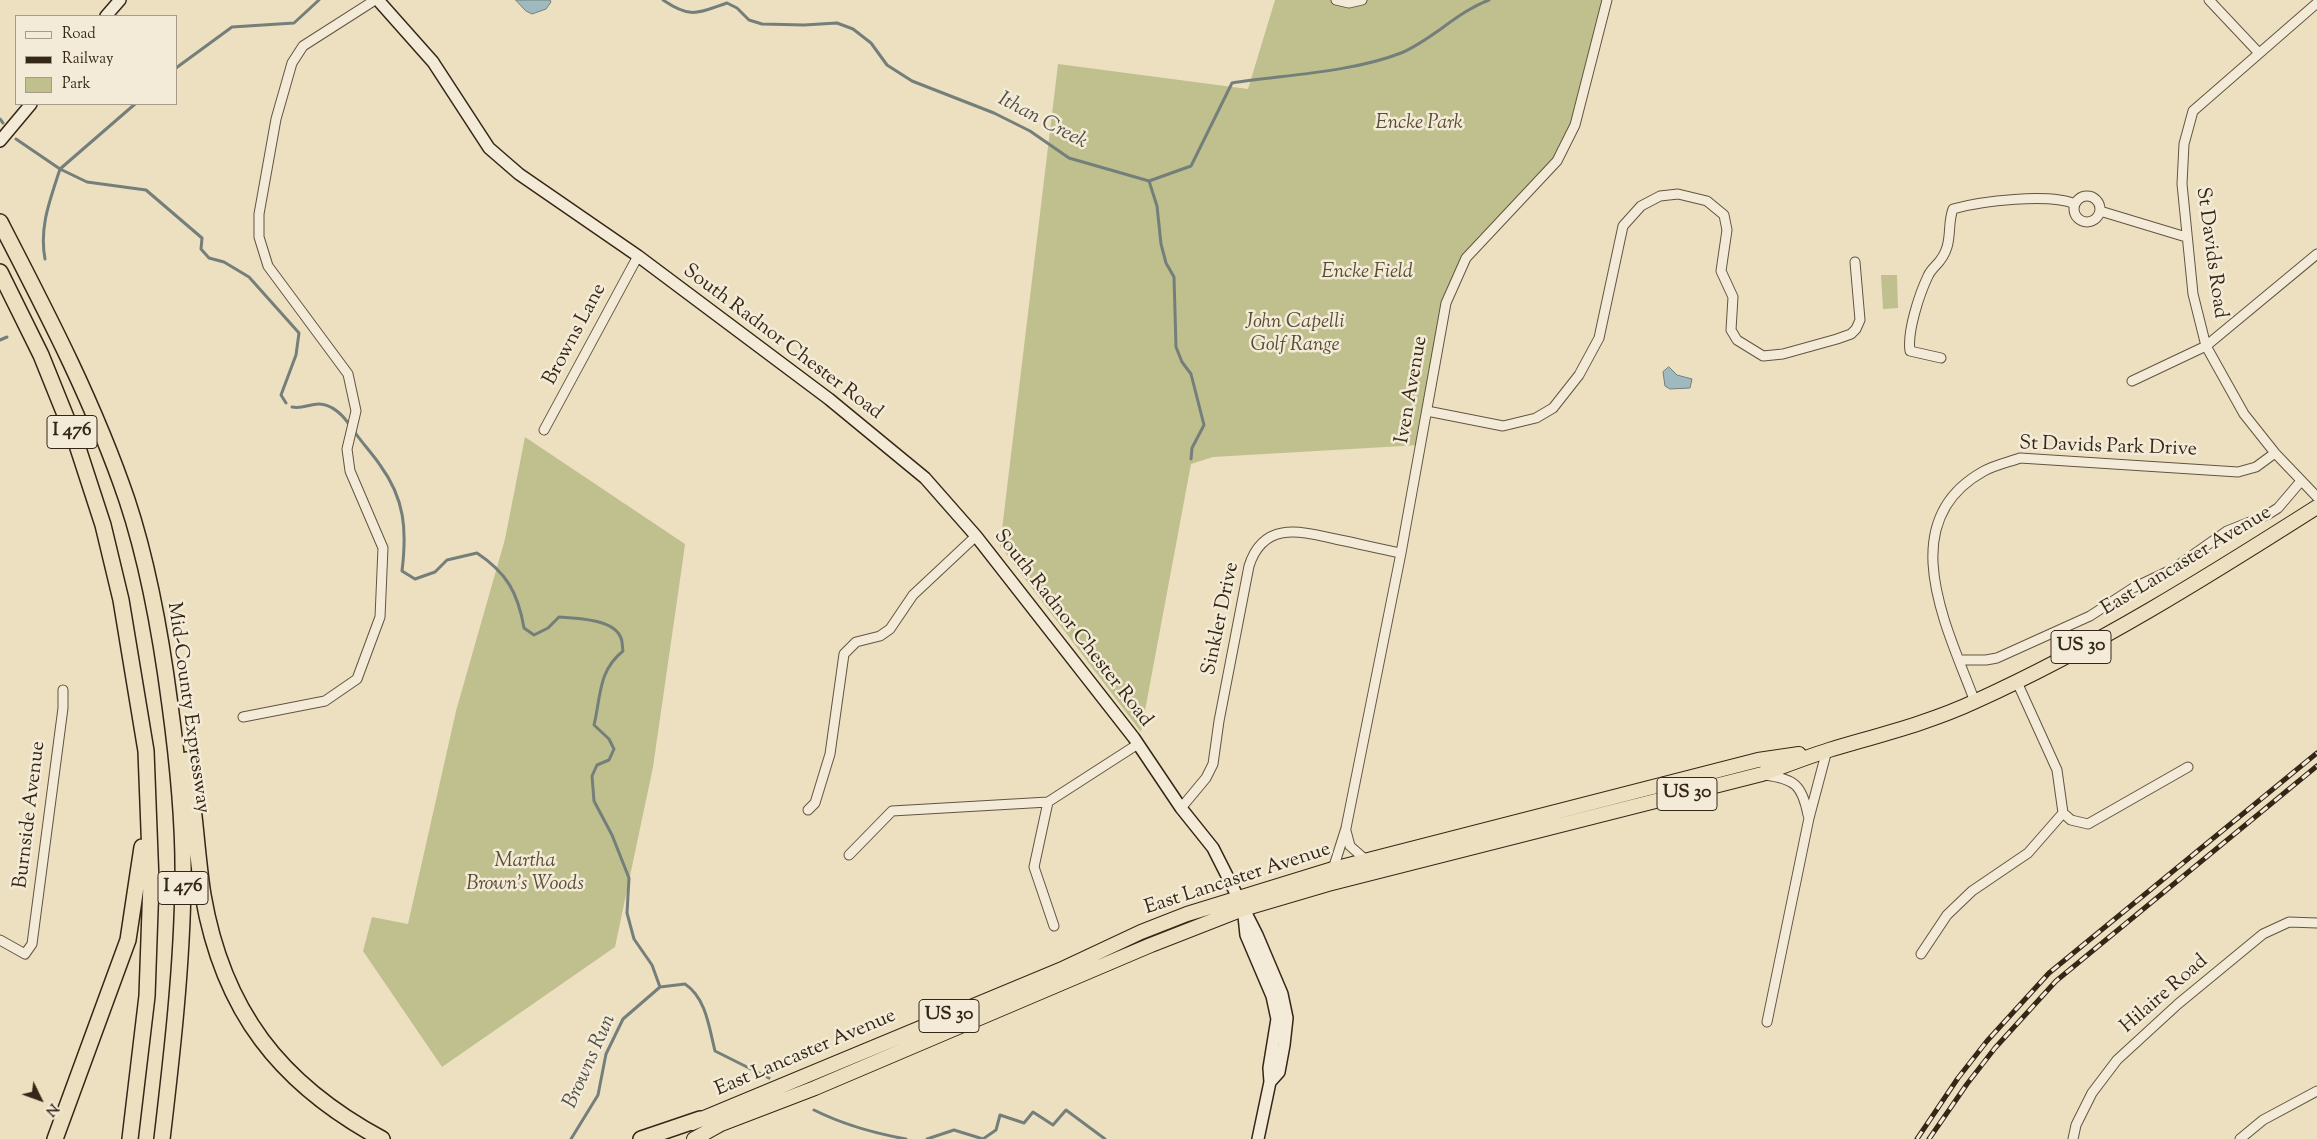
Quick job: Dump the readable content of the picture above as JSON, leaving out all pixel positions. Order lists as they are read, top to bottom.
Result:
{
  "streets": {
    "highway": [
      "I 476",
      "East Lancaster Avenue",
      "US 30",
      "Mid-County Expressway"
    ],
    "main road": ["South Radnor Chester Road"],
    "street": [
      "St Davids Road",
      "Browns Lane",
      "Iven Avenue",
      "St Davids Park Drive",
      "Sinkler Drive",
      "Burnside Avenue",
      "Hilaire Road"
    ]
  },
  "crossings": [
    ["St Davids Road", "St Davids Park Drive"],
    ["Browns Lane", "South Radnor Chester Road"],
    ["South Radnor Chester Road", "East Lancaster Avenue"],
    ["South Radnor Chester Road", "Sinkler Drive"],
    ["Iven Avenue", "East Lancaster Avenue"],
    ["Iven Avenue", "Sinkler Drive"],
    ["St Davids Park Drive", "East Lancaster Avenue"]
  ],
  "water": ["Ithan Creek", "Browns Run"],
  "parks": [
    "Encke Park",
    "Encke Field",
    "John Capelli Golf Range",
    "Martha Brown's Woods"
  ],
  "legend": ["Road", "Railway", "Park"],
  "north": "bottom right"
}
